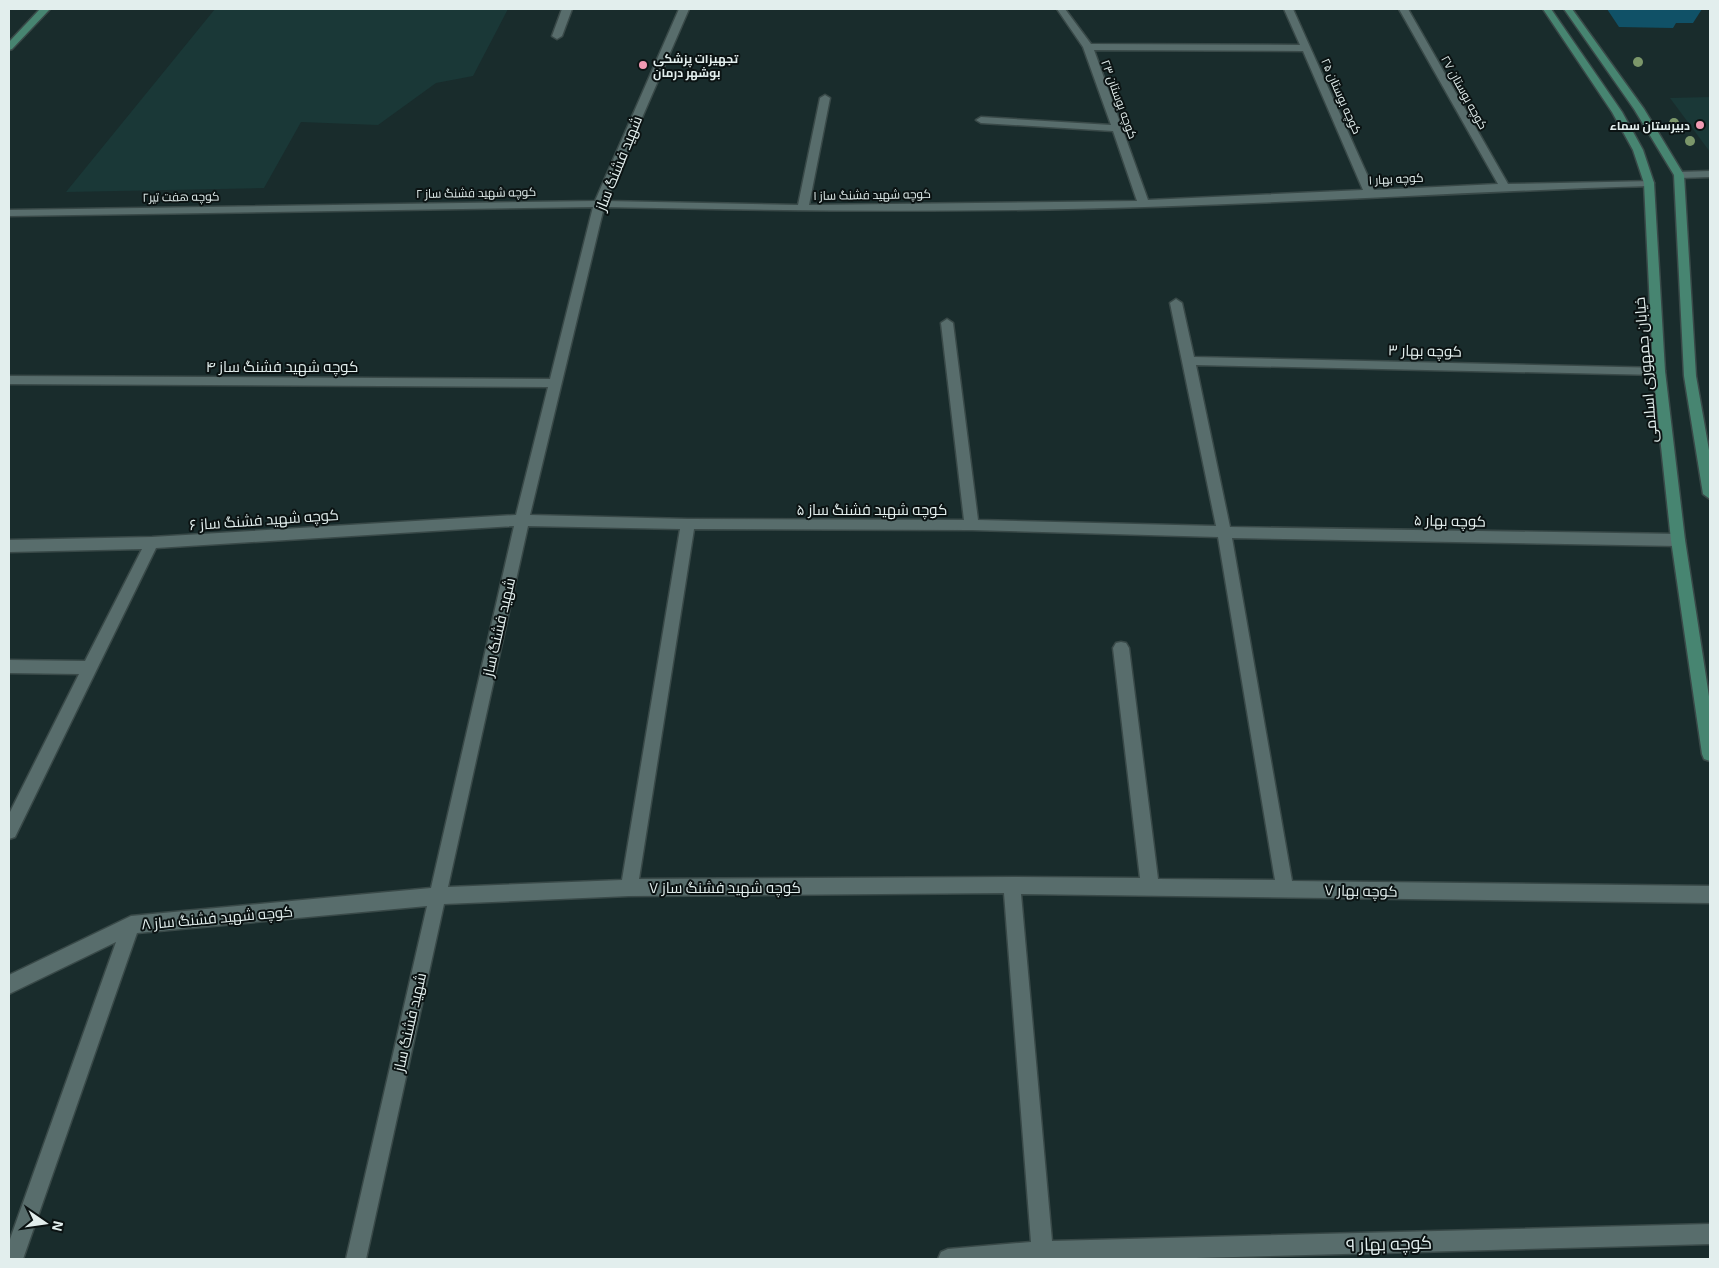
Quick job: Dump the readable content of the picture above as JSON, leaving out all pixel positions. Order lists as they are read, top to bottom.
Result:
{
  "streets": {
    "street": [
      "کوچه بوستان ۲۷",
      "کوچه بوستان ۲۵",
      "کوچه بوستان ۲۳",
      "شهید فشنگ ساز",
      "کوچه بهار ۱",
      "کوچه شهید فشنگ ساز ۲",
      "کوچه شهید فشنگ ساز ۱",
      "کوچه هفت تیر۲",
      "کوچه بهار ۳",
      "کوچه شهید فشنگ ساز ۴",
      "خیابان جمهوری اسلامی",
      "کوچه شهید فشنگ ساز ۵",
      "کوچه شهید فشنگ ساز ۶",
      "کوچه بهار ۵",
      "کوچه شهید فشنگ ساز ۷",
      "کوچه بهار ۷",
      "کوچه شهید فشنگ ساز ۸",
      "کوچه بهار ۹"
    ]
  },
  "crossings": [
    ["کوچه بوستان ۲۷", "کوچه بهار ۱"],
    ["کوچه بوستان ۲۵", "کوچه بهار ۱"],
    ["کوچه بوستان ۲۳", "کوچه بهار ۱"],
    ["کوچه بوستان ۲۳", "کوچه شهید فشنگ ساز ۱"],
    ["شهید فشنگ ساز", "کوچه شهید فشنگ ساز ۲"],
    ["شهید فشنگ ساز", "کوچه شهید فشنگ ساز ۱"],
    ["شهید فشنگ ساز", "کوچه شهید فشنگ ساز ۴"],
    ["شهید فشنگ ساز", "کوچه شهید فشنگ ساز ۵"],
    ["شهید فشنگ ساز", "کوچه شهید فشنگ ساز ۶"],
    ["شهید فشنگ ساز", "کوچه شهید فشنگ ساز ۷"],
    ["شهید فشنگ ساز", "کوچه شهید فشنگ ساز ۸"],
    ["کوچه بهار ۱", "کوچه شهید فشنگ ساز ۱"],
    ["کوچه بهار ۱", "خیابان جمهوری اسلامی"],
    ["کوچه شهید فشنگ ساز ۲", "کوچه شهید فشنگ ساز ۱"],
    ["کوچه شهید فشنگ ساز ۲", "کوچه هفت تیر۲"],
    ["کوچه بهار ۳", "خیابان جمهوری اسلامی"],
    ["خیابان جمهوری اسلامی", "کوچه بهار ۵"],
    ["کوچه شهید فشنگ ساز ۵", "کوچه شهید فشنگ ساز ۶"],
    ["کوچه شهید فشنگ ساز ۵", "کوچه بهار ۵"],
    ["کوچه شهید فشنگ ساز ۷", "کوچه بهار ۷"],
    ["کوچه شهید فشنگ ساز ۷", "کوچه شهید فشنگ ساز ۸"]
  ],
  "places": ["تجهیزات پزشکی بوشهر درمان", "دبیرستان سماء"],
  "north": "right"
}
